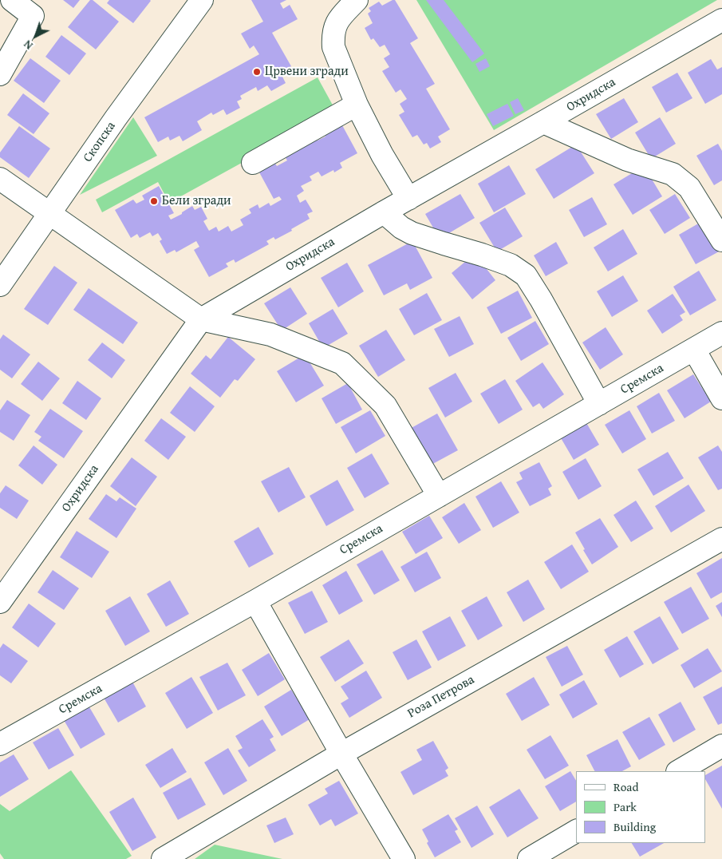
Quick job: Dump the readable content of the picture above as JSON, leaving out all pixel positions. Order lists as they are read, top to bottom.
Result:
{
  "streets": {
    "street": [
      "Охридска",
      "Скопска",
      "Сремска",
      "Роза Петрова"
    ]
  },
  "places": ["Црвени згради", "Бели згради"],
  "legend": ["Road", "Park", "Building"],
  "north": "bottom left"
}
